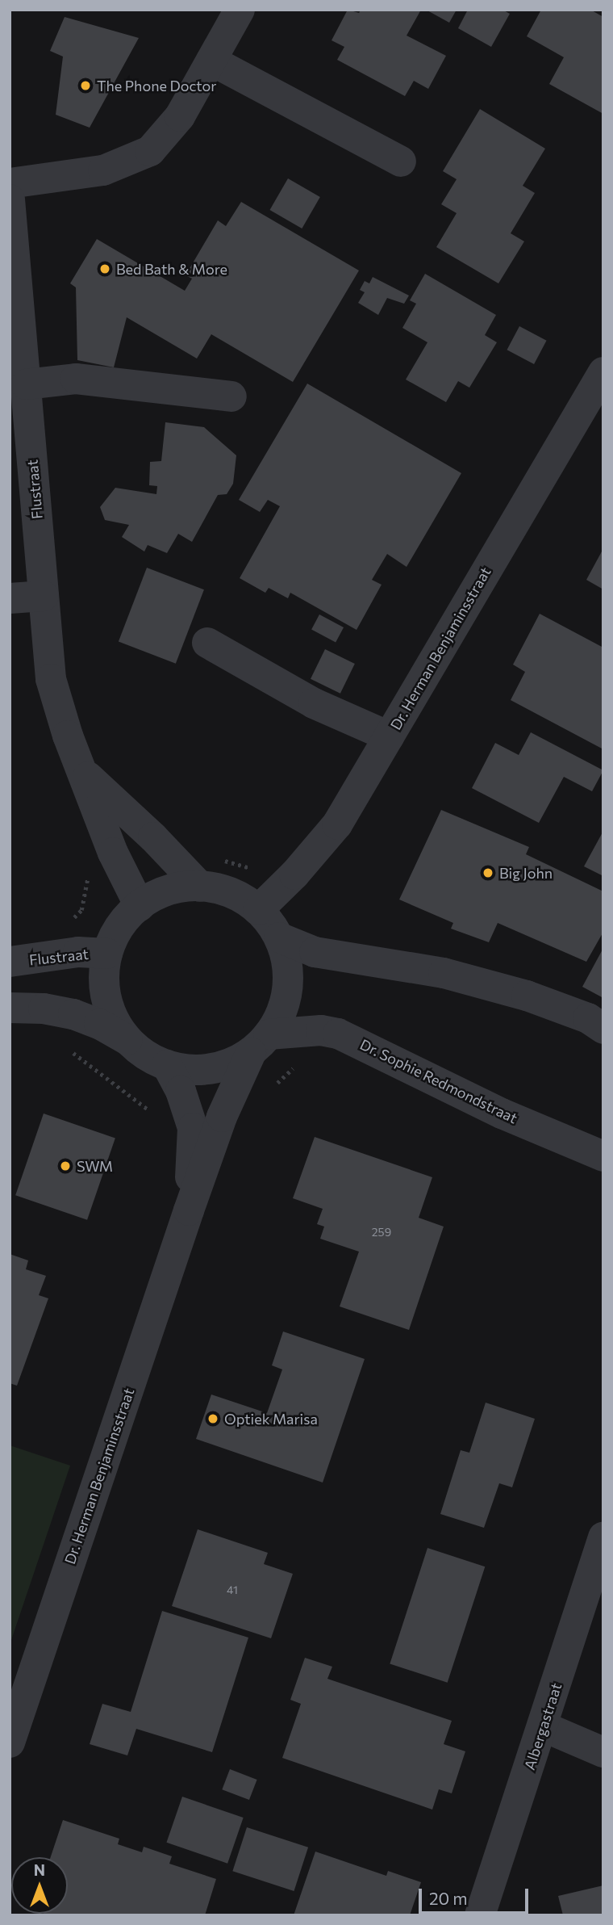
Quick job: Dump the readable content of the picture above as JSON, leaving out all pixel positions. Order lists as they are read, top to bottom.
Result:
{
  "streets": {
    "street": [
      "Flustraat",
      "Dr. Herman Benjaminsstraat",
      "Dr. Sophie Redmondstraat",
      "Albergastraat"
    ]
  },
  "crossings": [
    ["Flustraat", "Dr. Herman Benjaminsstraat"],
    ["Flustraat", "Dr. Sophie Redmondstraat"],
    ["Dr. Herman Benjaminsstraat", "Dr. Sophie Redmondstraat"]
  ],
  "places": [
    "The Phone Doctor",
    "Bed Bath & More",
    "Big John",
    "SWM",
    "Optiek Marisa"
  ],
  "house_numbers": ["259", "41"],
  "scale_bar": "20 m",
  "north": "top"
}
